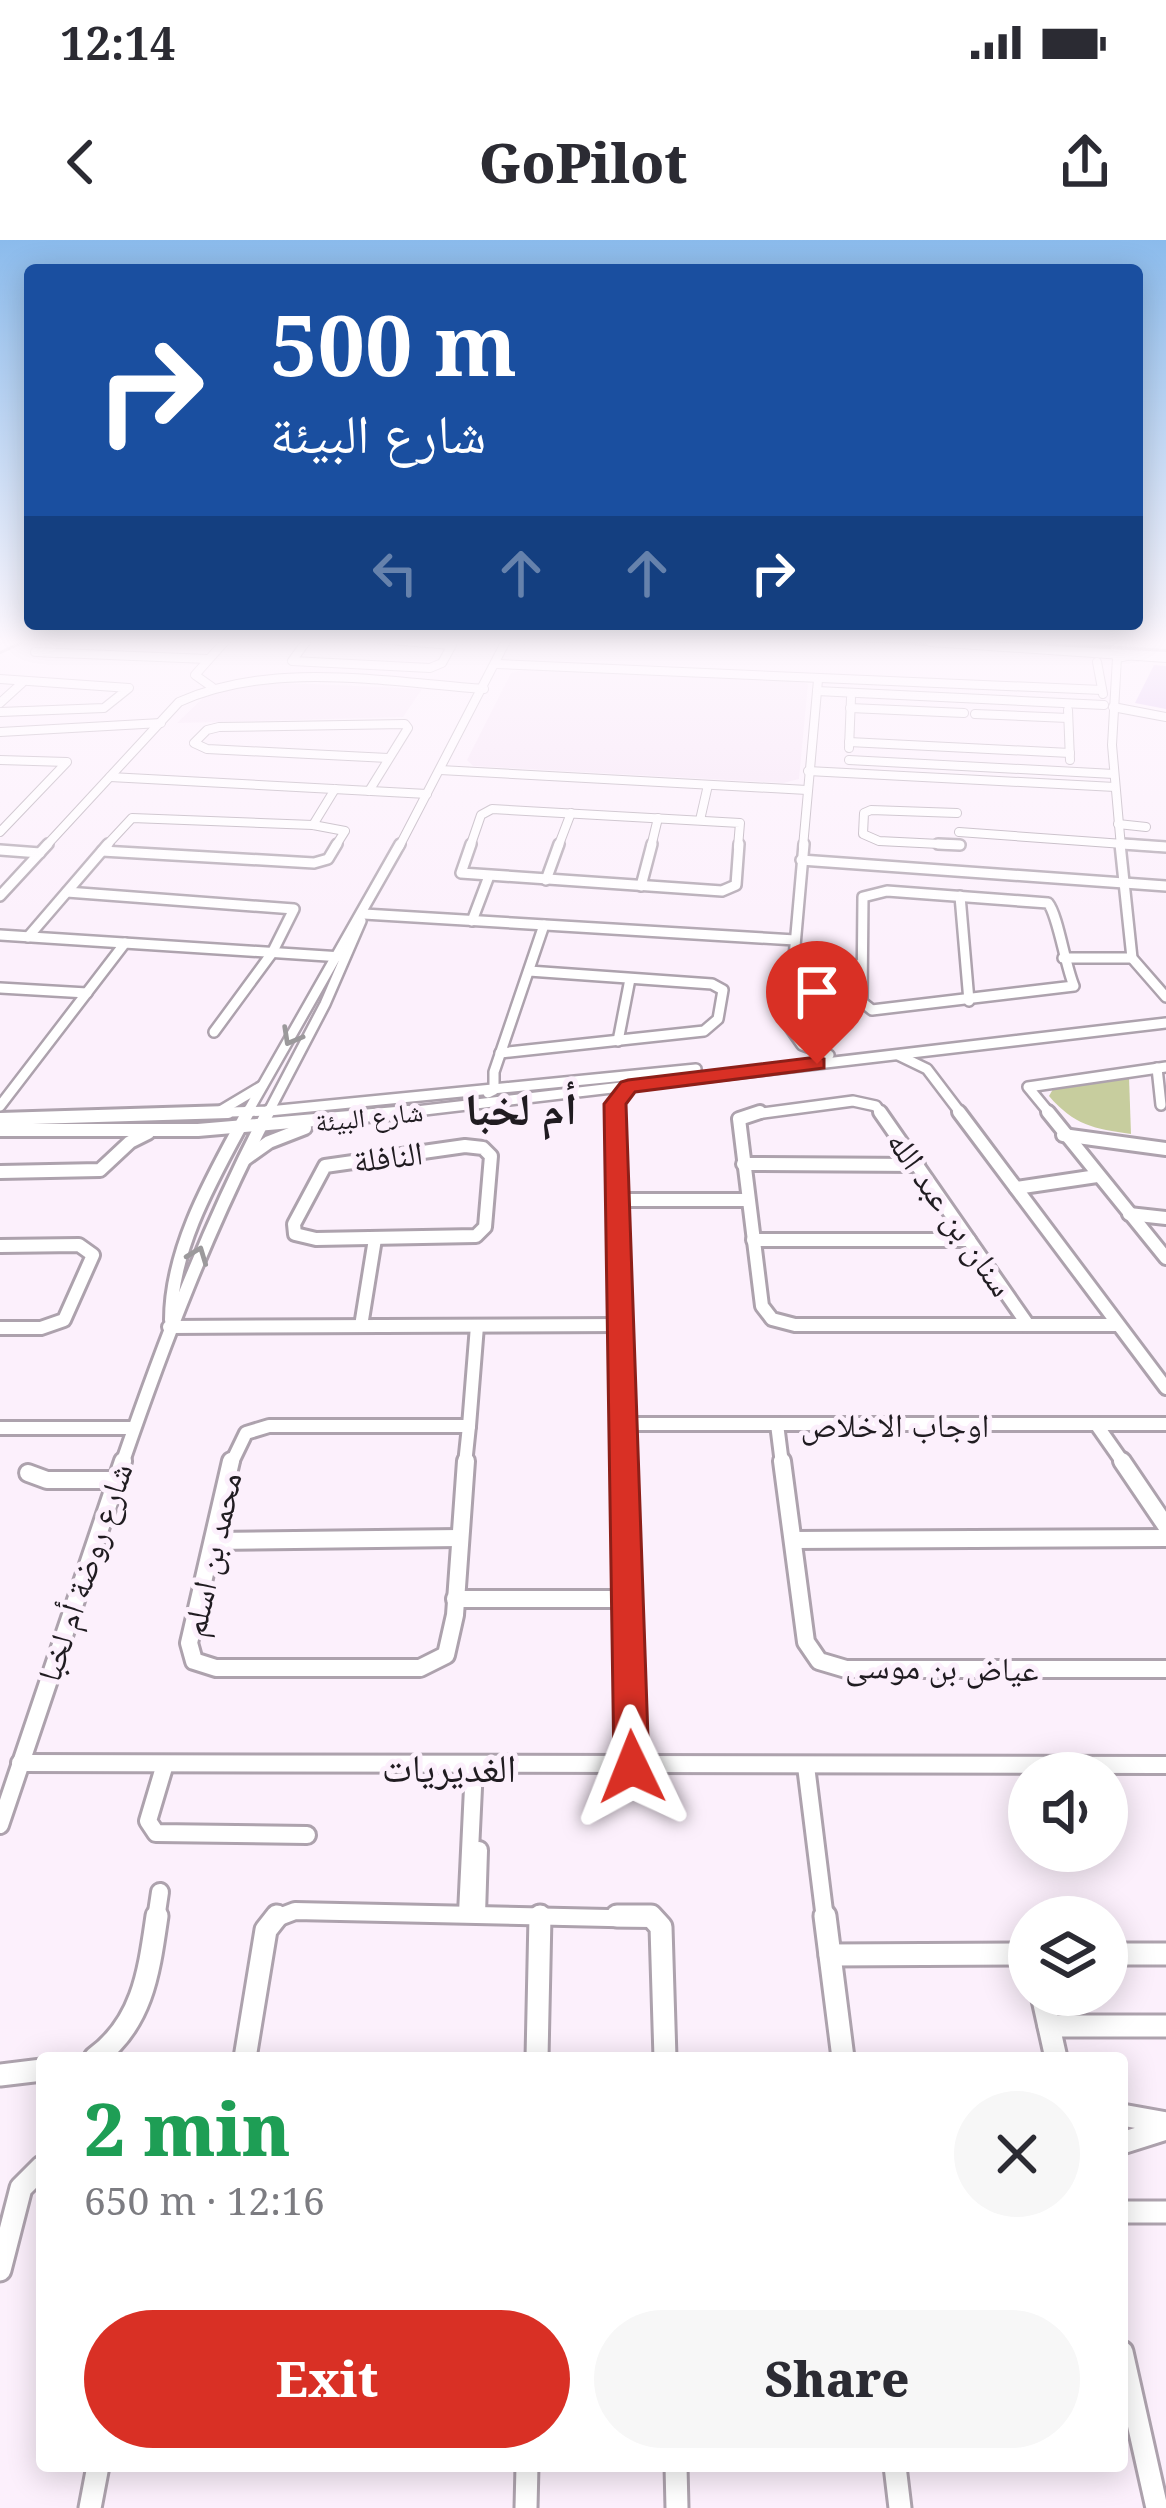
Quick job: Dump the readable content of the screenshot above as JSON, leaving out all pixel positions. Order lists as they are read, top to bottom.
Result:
{
  "streets": {
    "street": [
      "شارع البيئة",
      "النافلة",
      "سنان بن عبد الله",
      "اوجاب الاخلاص",
      "محمد بن اسلم",
      "شارع روضة أم لخبا",
      "عياض بن موسى",
      "الغديريات"
    ]
  },
  "crossings": [
    ["شارع البيئة", "شارع روضة أم لخبا"],
    ["اوجاب الاخلاص", "عياض بن موسى"],
    ["شارع روضة أم لخبا", "الغديريات"]
  ],
  "districts": ["أم لخبا"],
  "page": {
    "status": "12:14",
    "header": "GoPilot",
    "turn": ["500 m", "شارع البيئة"],
    "heading": ["2 min", "650 m · 12:16"],
    "buttons": ["Exit", "Share"]
  }
}
